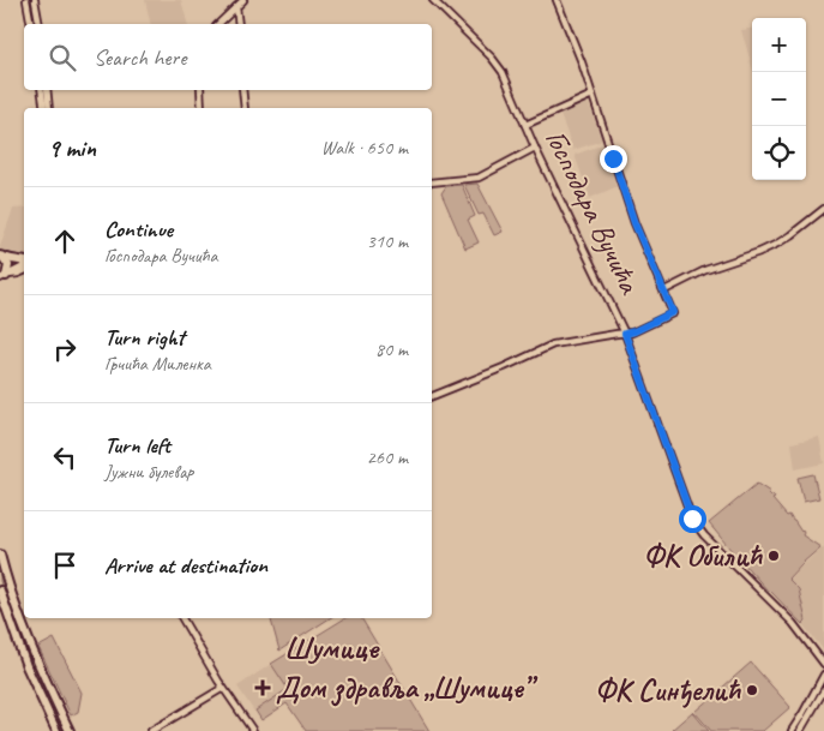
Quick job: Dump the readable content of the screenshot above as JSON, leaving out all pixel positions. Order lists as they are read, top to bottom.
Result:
{
  "streets": {
    "main road": ["Господара Вучића"]
  },
  "districts": ["Шумице"],
  "places": {
    "other": ["ФК Обилић", "ФК Синђелић"],
    "health": ["Дом здравља „Шумице”"]
  },
  "page": {
    "map_buttons": ["+", "−"],
    "search": "Search here",
    "heading": ["9 min", "Walk · 650 m"],
    "list": [
      ["Continue", "Господара Вучића", "310 m"],
      ["Turn right", "Грчића Миленка", "80 m"],
      ["Turn left", "Јужни булевар", "260 m"],
      "Arrive at destination"
    ]
  }
}
